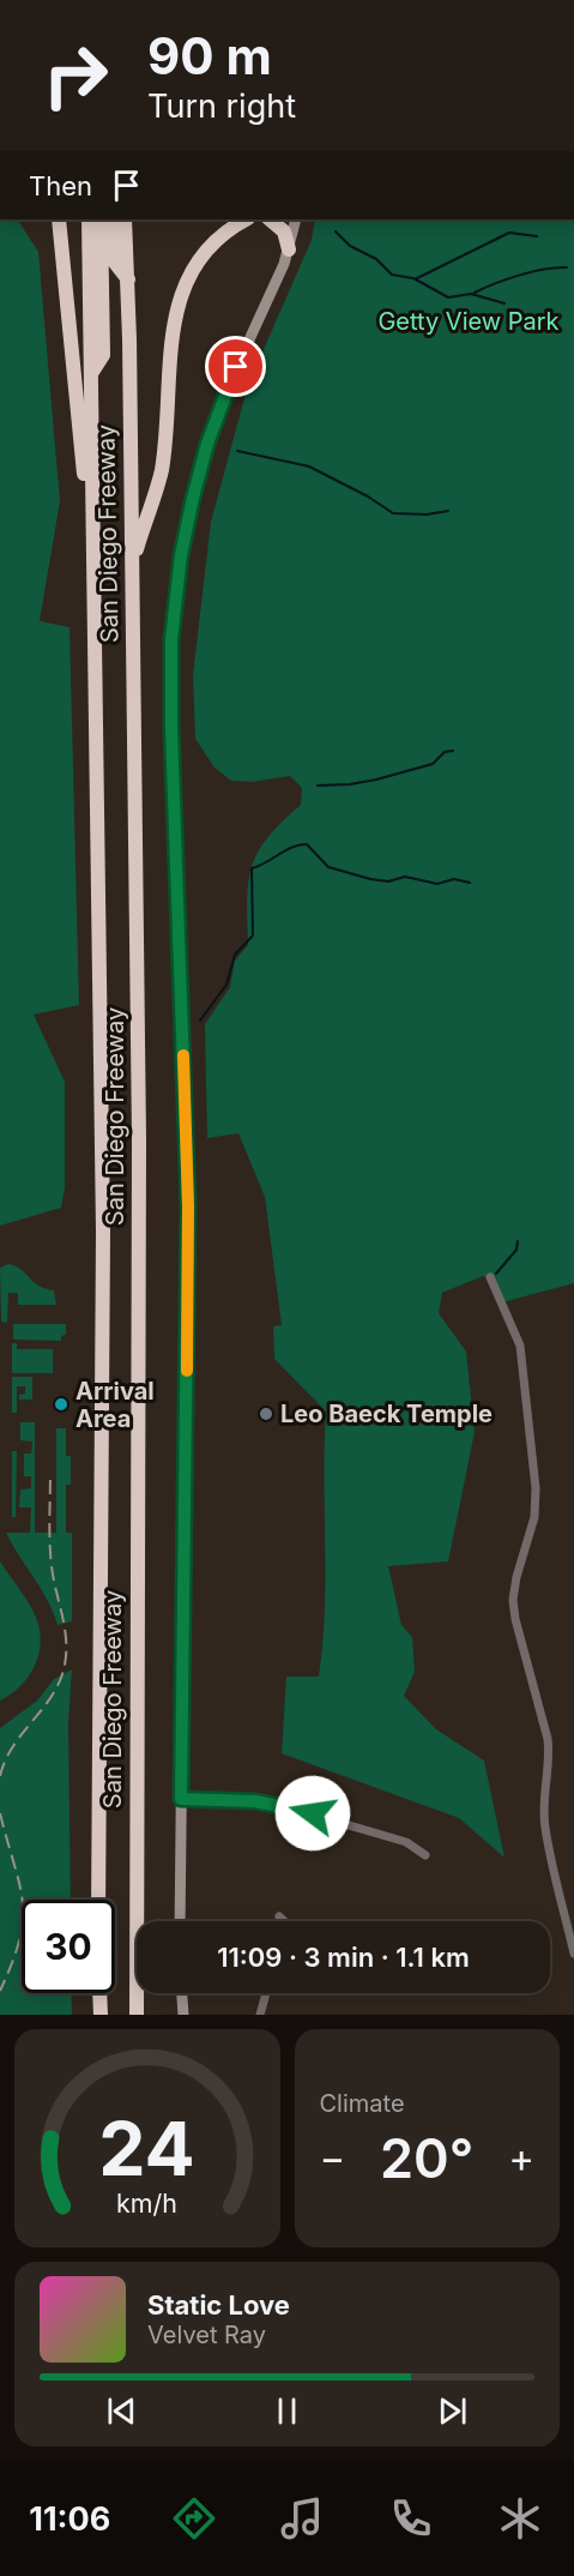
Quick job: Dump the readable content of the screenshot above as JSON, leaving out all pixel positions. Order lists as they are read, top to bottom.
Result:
{
  "streets": {
    "highway": ["San Diego Freeway"]
  },
  "parks": ["Getty View Park"],
  "places": ["Arrival Area", "Leo Baeck Temple"],
  "page": {
    "turn": ["90 m", "Turn right"],
    "then": "Then",
    "limit": "30",
    "trip": "11:09 · 3 min · 1.1 km",
    "tile": "Climate",
    "heat": ["−", "20°", "+"],
    "song": ["Static Love", "Velvet Ray"],
    "tabs": "11:06",
    "gauge": ["24", "km/h"]
  }
}
